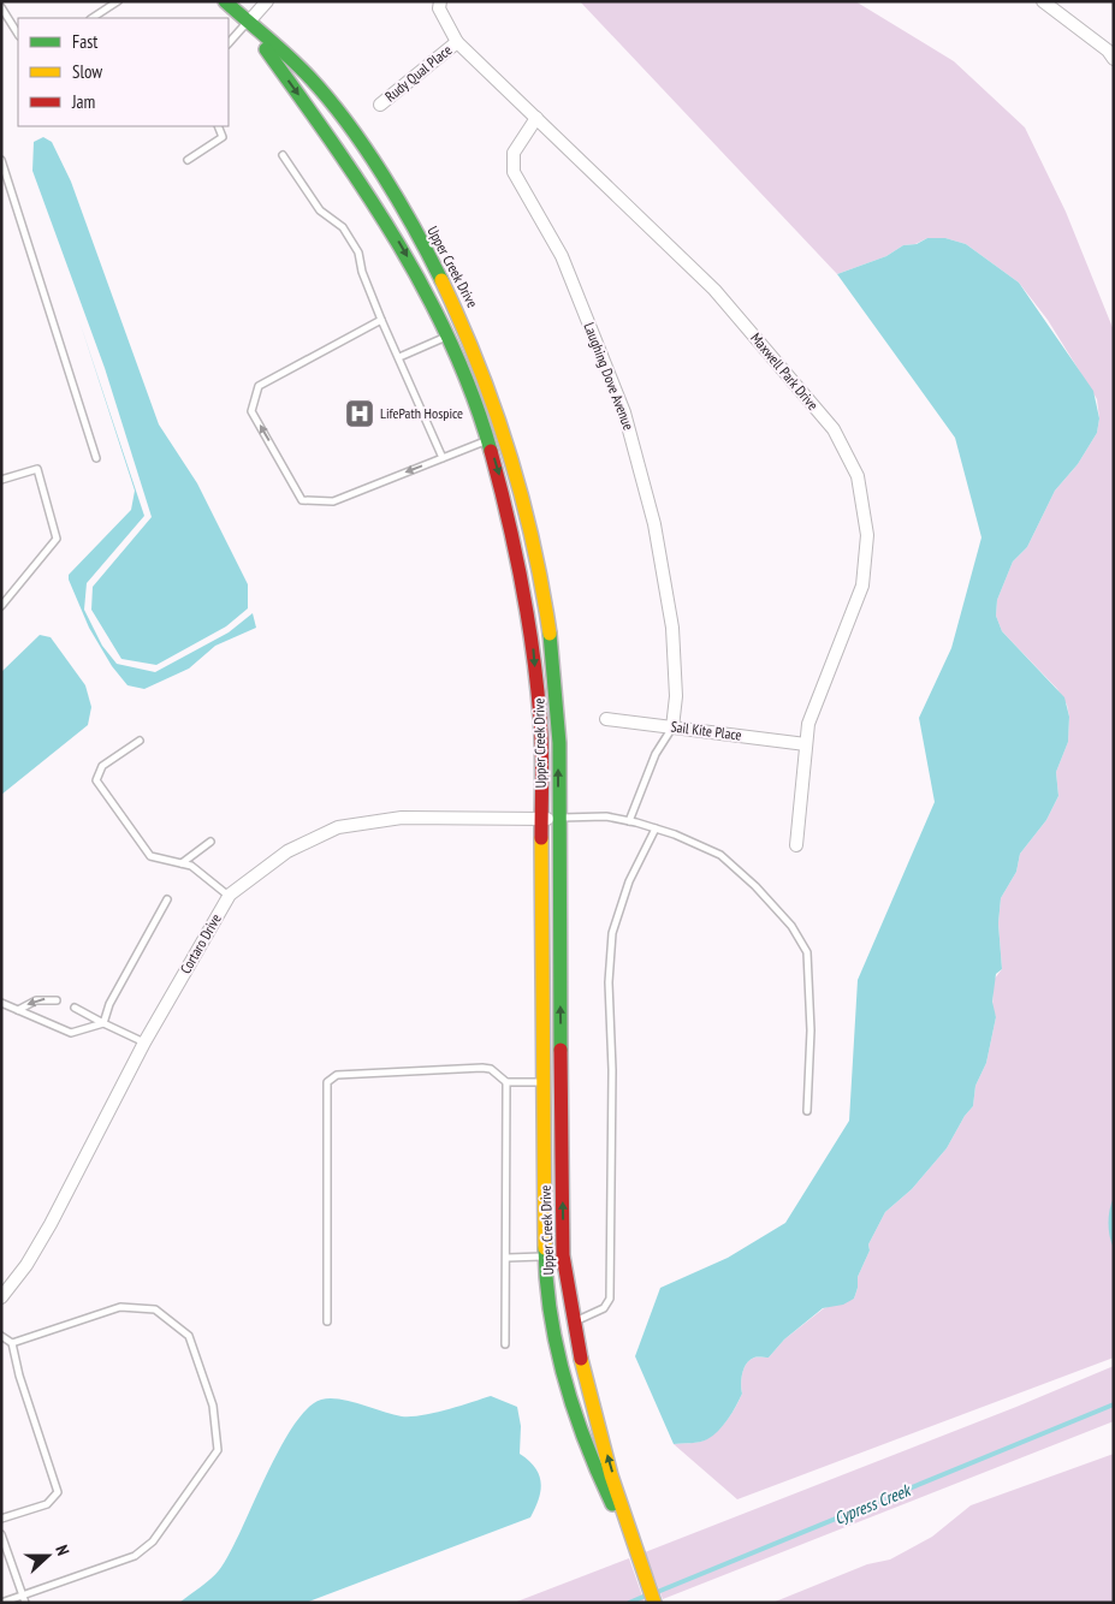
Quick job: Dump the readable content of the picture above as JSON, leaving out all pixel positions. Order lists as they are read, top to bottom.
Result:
{
  "streets": {
    "street": [
      "Rudy Qual Place",
      "Upper Creek Drive",
      "Maxwell Park Drive",
      "Laughing Dove Avenue",
      "Sail Kite Place",
      "Cortaro Drive"
    ]
  },
  "crossings": [
    ["Rudy Qual Place", "Maxwell Park Drive"],
    ["Upper Creek Drive", "Cortaro Drive"],
    ["Maxwell Park Drive", "Laughing Dove Avenue"],
    ["Maxwell Park Drive", "Sail Kite Place"],
    ["Laughing Dove Avenue", "Sail Kite Place"]
  ],
  "water": ["Cypress Creek"],
  "places": {
    "hospital": ["LifePath Hospice"]
  },
  "legend": ["Fast", "Slow", "Jam"],
  "north": "right"
}
